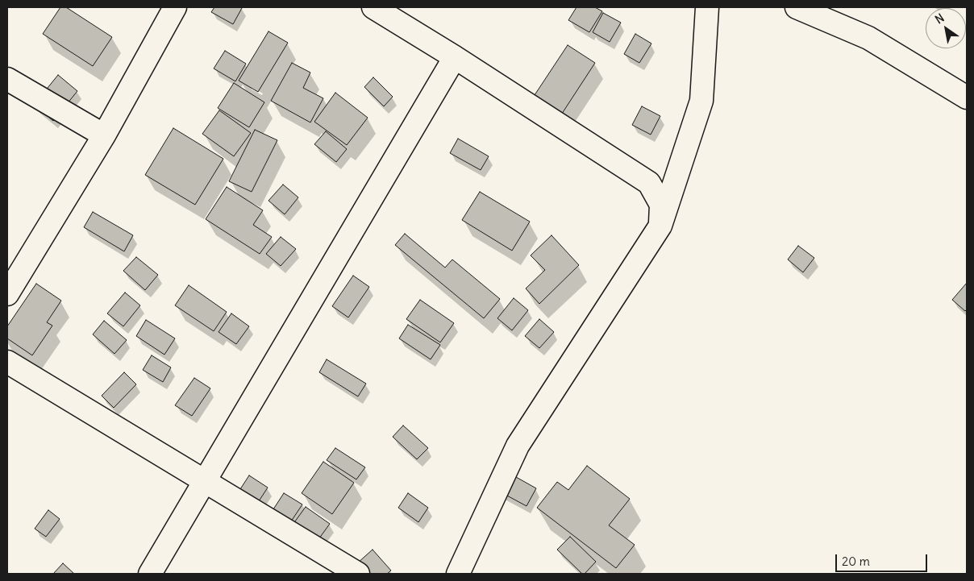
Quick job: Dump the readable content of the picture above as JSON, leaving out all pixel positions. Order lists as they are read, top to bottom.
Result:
{
  "scale_bar": "20 m",
  "north": "top left"
}
